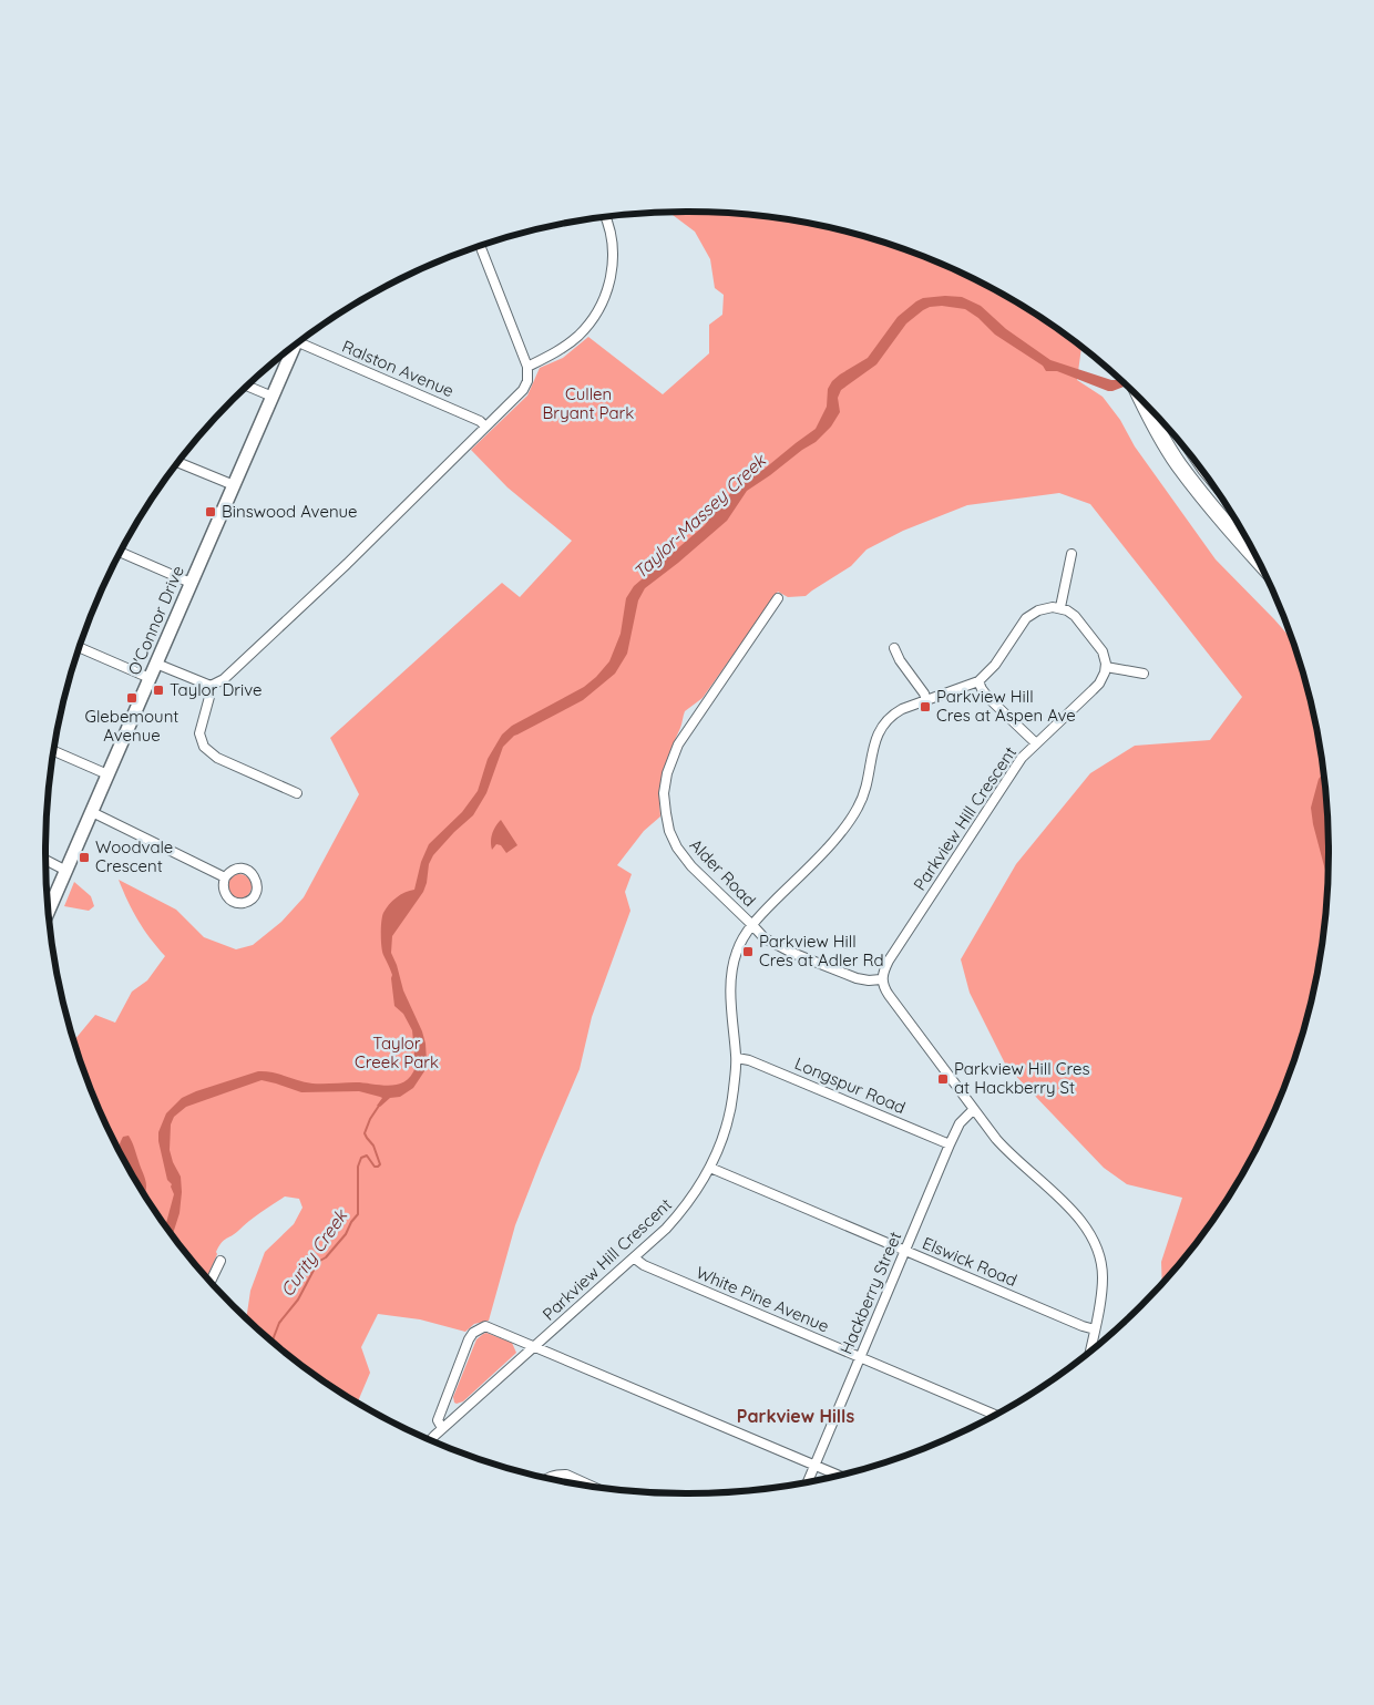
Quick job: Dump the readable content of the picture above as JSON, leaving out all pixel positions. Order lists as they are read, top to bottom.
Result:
{
  "streets": {
    "main road": ["O'Connor Drive"],
    "street": [
      "Ralston Avenue",
      "Parkview Hill Crescent",
      "Alder Road",
      "Longspur Road",
      "Elswick Road",
      "Hackberry Street",
      "White Pine Avenue"
    ]
  },
  "crossings": [
    ["Parkview Hill Crescent", "Alder Road"],
    ["Parkview Hill Crescent", "Longspur Road"],
    ["Parkview Hill Crescent", "Elswick Road"],
    ["Parkview Hill Crescent", "White Pine Avenue"],
    ["Longspur Road", "Hackberry Street"],
    ["Elswick Road", "Hackberry Street"],
    ["Hackberry Street", "White Pine Avenue"]
  ],
  "districts": ["Parkview Hills"],
  "water": ["Taylor-Massey Creek", "Curity Creek"],
  "parks": ["Cullen Bryant Park", "Taylor Creek Park"],
  "places": {
    "transit": [
      "Binswood Avenue",
      "Taylor Drive",
      "Glebemount Avenue",
      "Parkview Hill Cres at Aspen Ave",
      "Woodvale Crescent",
      "Parkview Hill Cres at Adler Rd",
      "Parkview Hill Cres at Hackberry St"
    ]
  }
}
